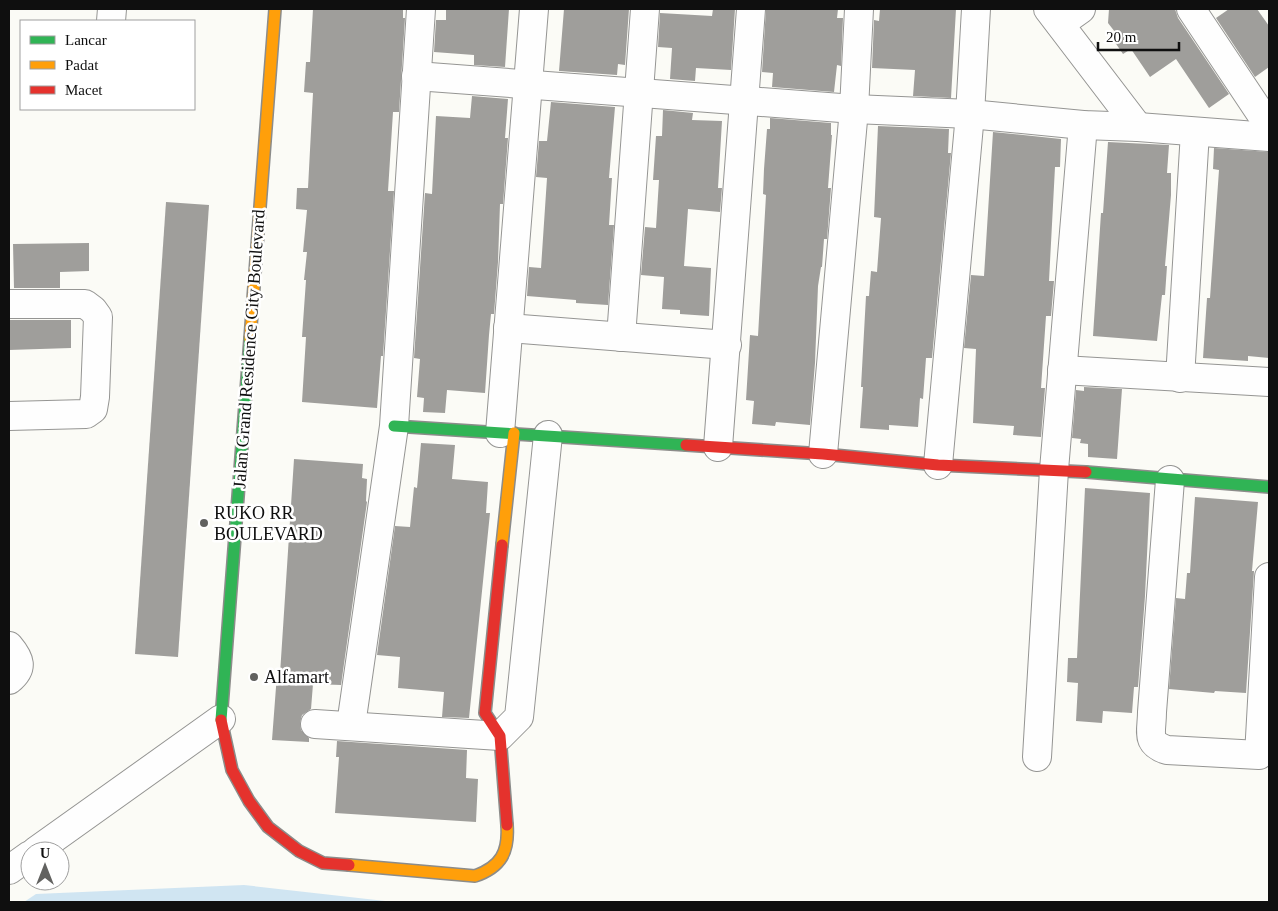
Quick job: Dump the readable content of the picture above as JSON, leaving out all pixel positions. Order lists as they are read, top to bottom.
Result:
{
  "streets": {
    "street": ["Jalan Grand Residence City Boulevard"]
  },
  "places": ["RUKO RR BOULEVARD", "Alfamart"],
  "legend": ["Lancar", "Padat", "Macet"],
  "scale_bar": "20 m",
  "north": "top"
}
